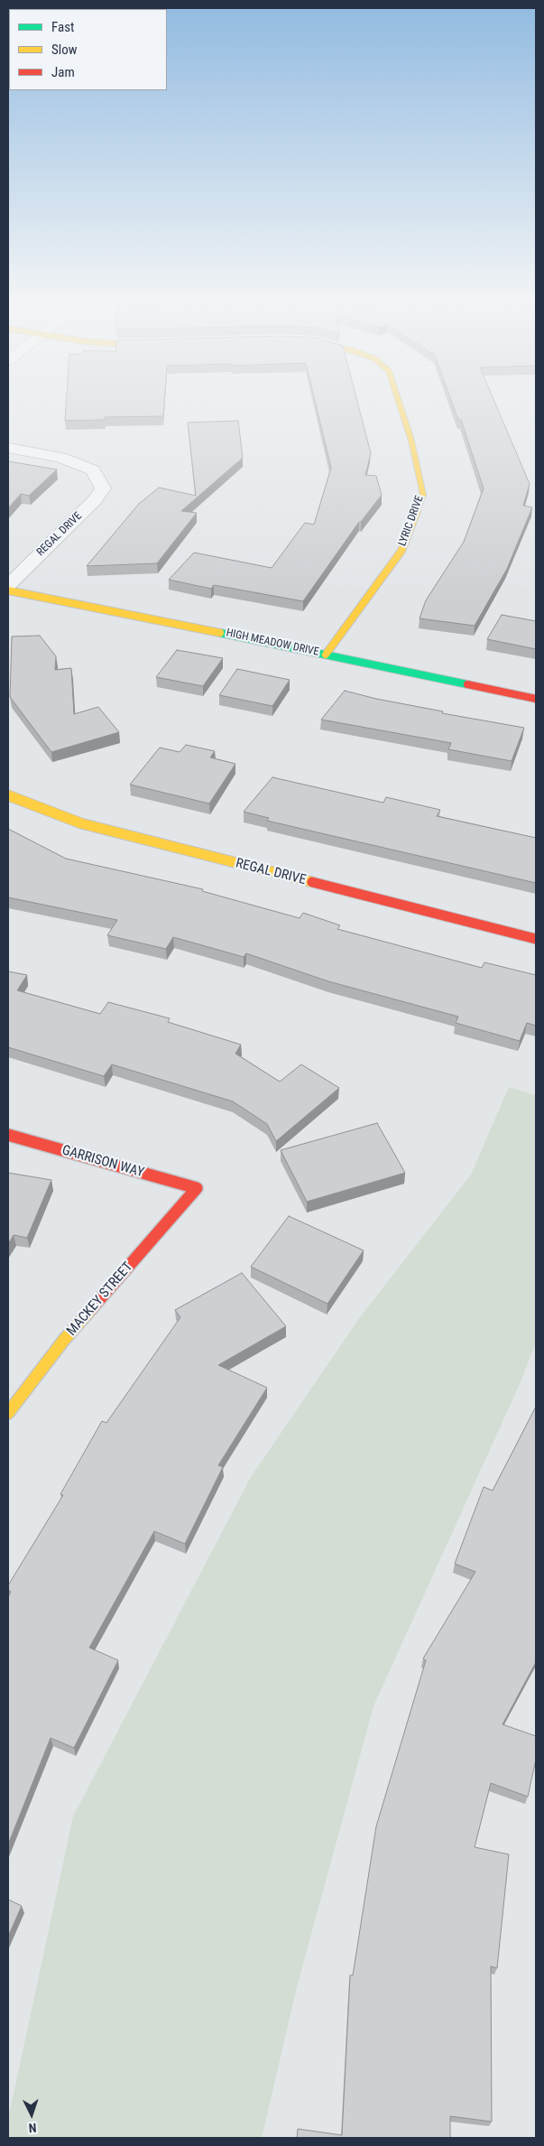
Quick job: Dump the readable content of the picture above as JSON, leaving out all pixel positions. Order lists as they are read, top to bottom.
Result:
{
  "streets": {
    "street": [
      "LYRIC DRIVE",
      "REGAL DRIVE",
      "HIGH MEADOW DRIVE",
      "GARRISON WAY",
      "MACKEY STREET"
    ]
  },
  "crossings": [
    ["LYRIC DRIVE", "HIGH MEADOW DRIVE"],
    ["GARRISON WAY", "MACKEY STREET"]
  ],
  "legend": ["Fast", "Slow", "Jam"],
  "north": "bottom"
}
